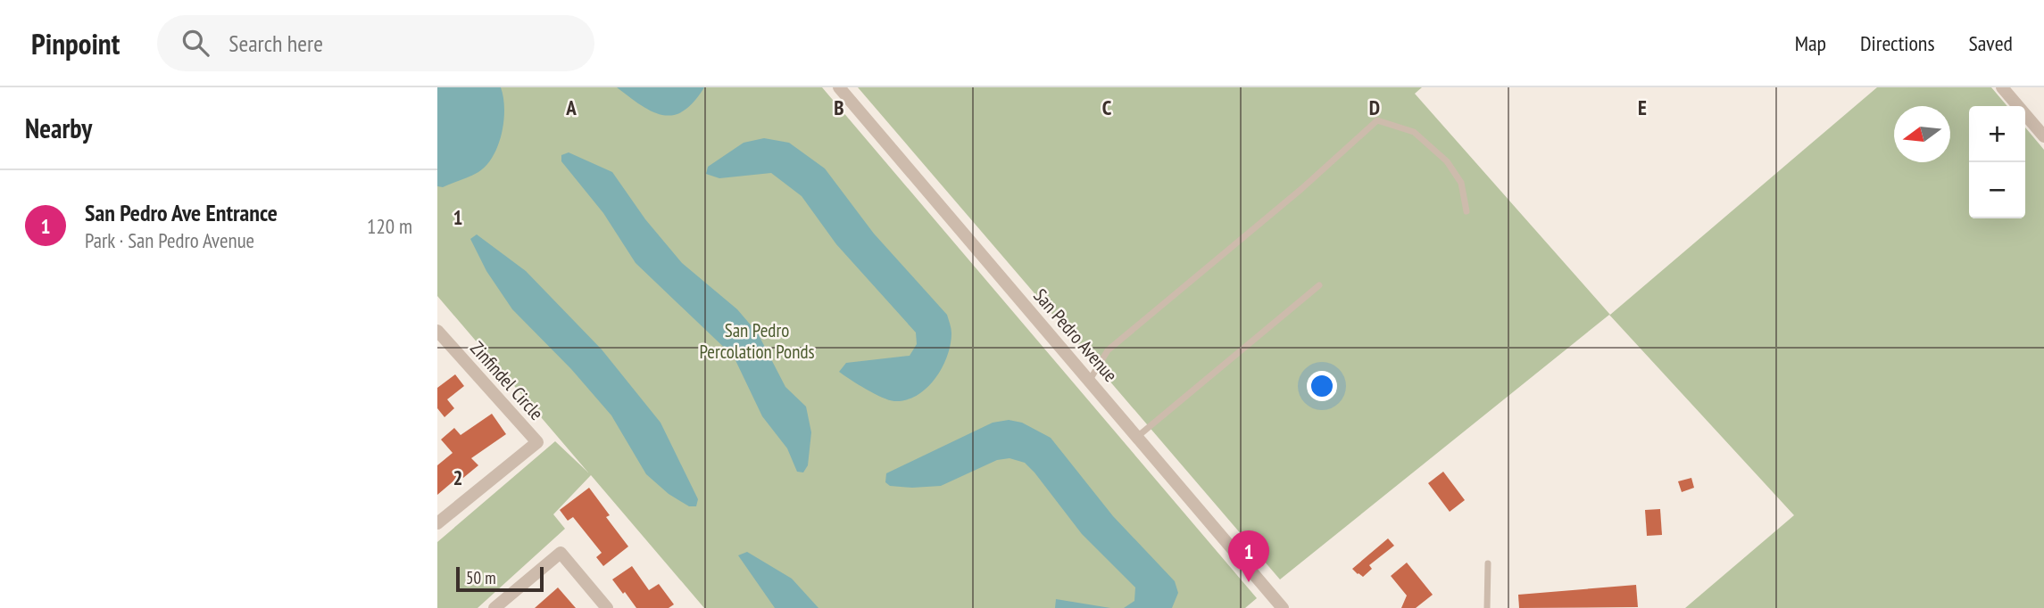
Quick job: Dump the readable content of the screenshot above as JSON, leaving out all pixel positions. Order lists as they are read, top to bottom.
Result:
{
  "streets": {
    "street": ["San Pedro Avenue", "Zinfindel Circle"]
  },
  "parks": ["San Pedro Percolation Ponds"],
  "scale_bar": "50 m",
  "north": "left",
  "page": {
    "header": "Pinpoint",
    "search": "Search here",
    "nav": ["Map", "Directions", "Saved"],
    "heading": "Nearby",
    "map_buttons": ["+", "−"],
    "list": [
      {
        "mark": "1",
        "name": "San Pedro Ave Entrance",
        "note": "Park · San Pedro Avenue",
        "value": "120 m"
      }
    ],
    "pins": "1",
    "scale": "50 m"
  },
  "grid": {
    "columns": [
      "A",
      "B",
      "C",
      "D",
      "E"
    ],
    "rows": ["1", "2"]
  }
}
